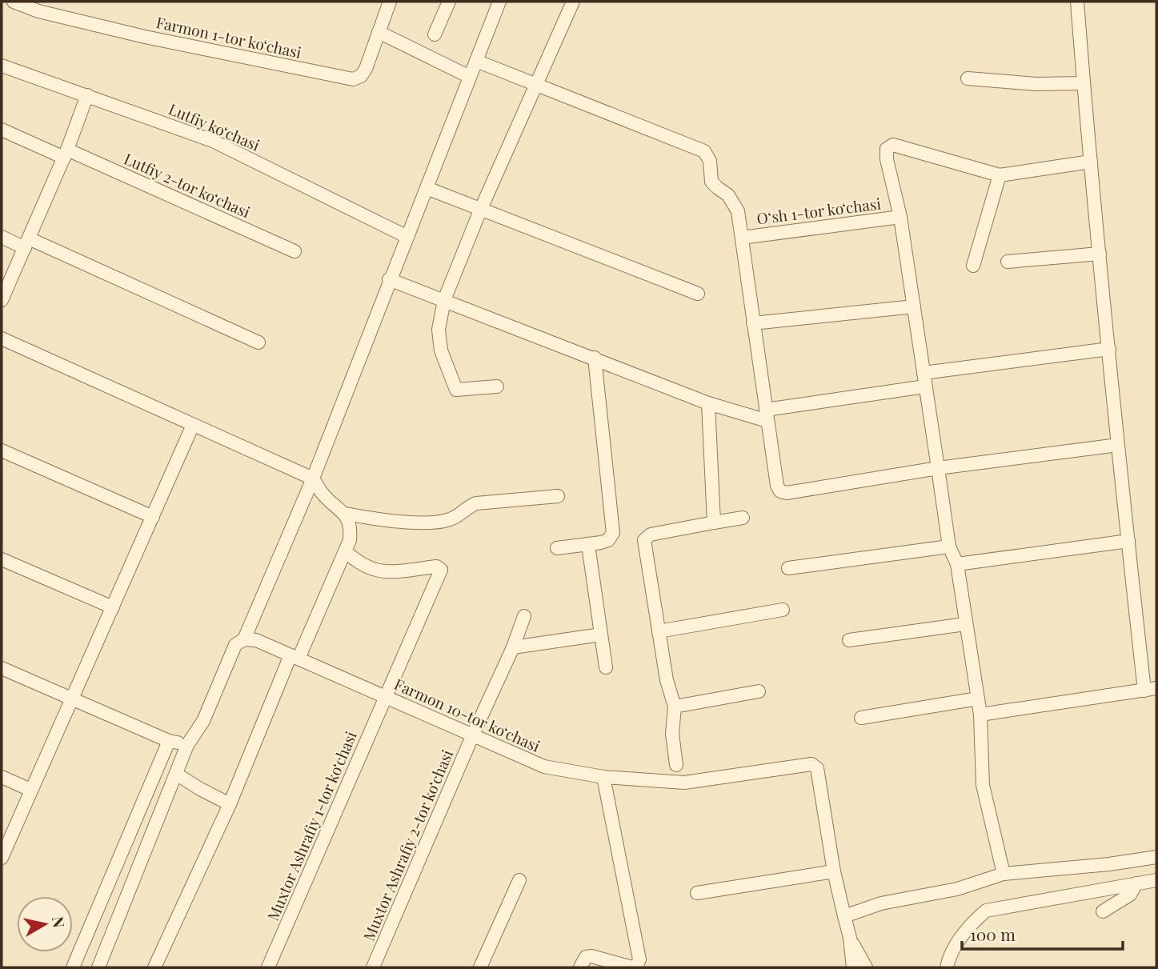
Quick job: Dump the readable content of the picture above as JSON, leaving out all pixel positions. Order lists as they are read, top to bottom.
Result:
{
  "streets": {
    "street": [
      "Farmon 1-tor koʻchasi",
      "Lutfiy koʻchasi",
      "Lutfiy 2-tor koʻchasi",
      "O‘sh 1-tor koʻchasi",
      "Farmon 10-tor koʻchasi",
      "Muxtor Ashrafiy 1-tor koʻchasi",
      "Muxtor Ashrafiy 2-tor koʻchasi"
    ]
  },
  "crossings": [
    ["Farmon 10-tor koʻchasi", "Muxtor Ashrafiy 1-tor koʻchasi"],
    ["Farmon 10-tor koʻchasi", "Muxtor Ashrafiy 2-tor koʻchasi"]
  ],
  "scale_bar": "100 m",
  "north": "right"
}
